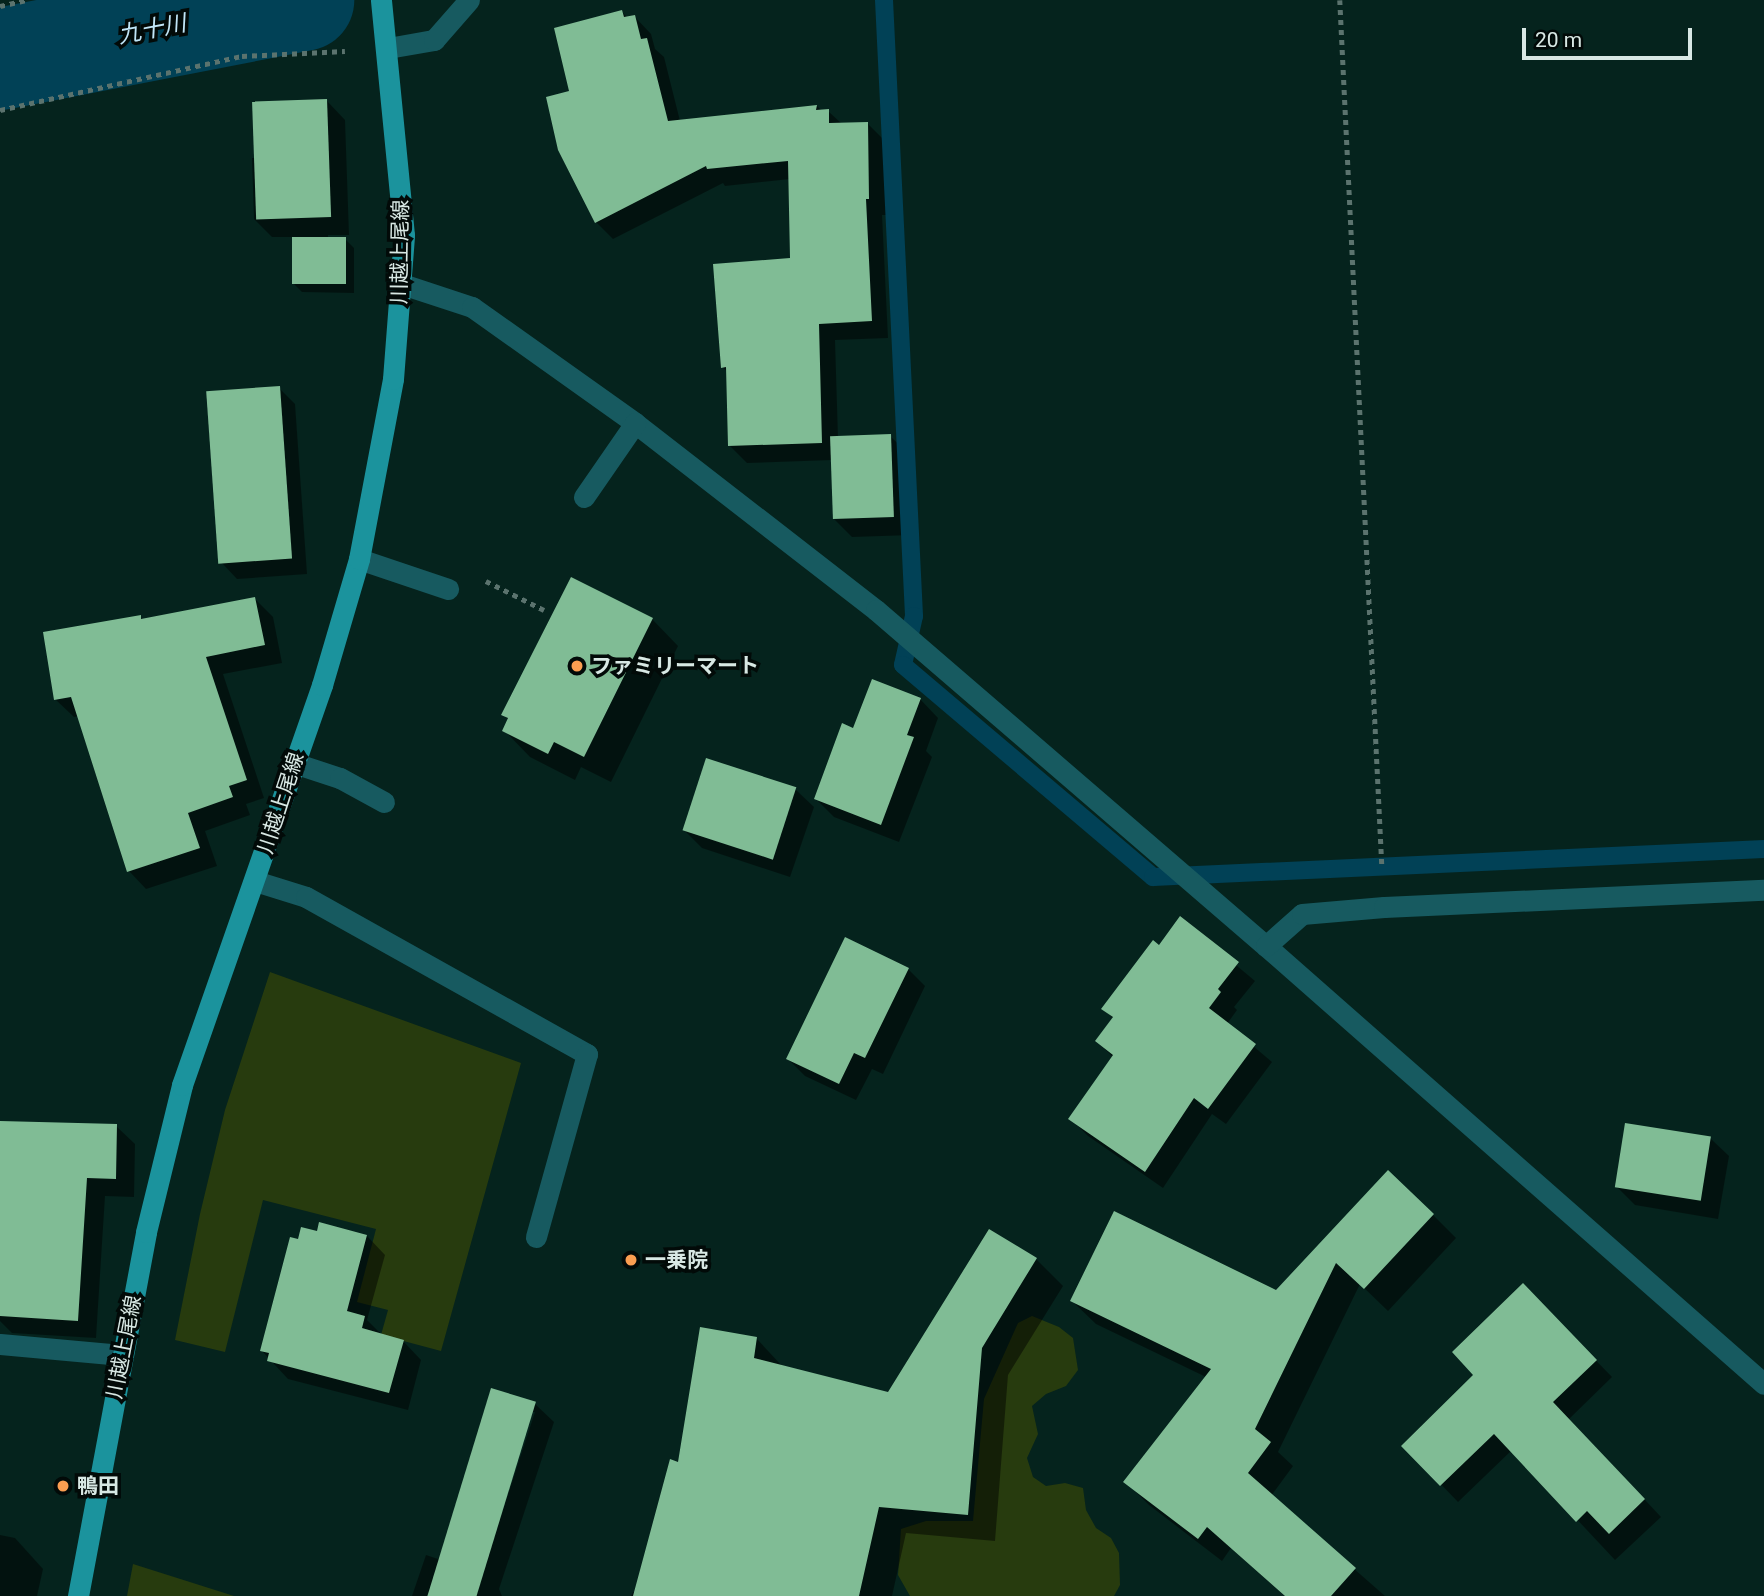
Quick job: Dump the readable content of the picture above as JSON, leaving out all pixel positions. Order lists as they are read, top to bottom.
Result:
{
  "streets": {
    "main road": ["川越上尾線"]
  },
  "water": ["九十川"],
  "places": ["ファミリーマート", "一乗院", "鴨田"],
  "scale_bar": "20 m"
}
